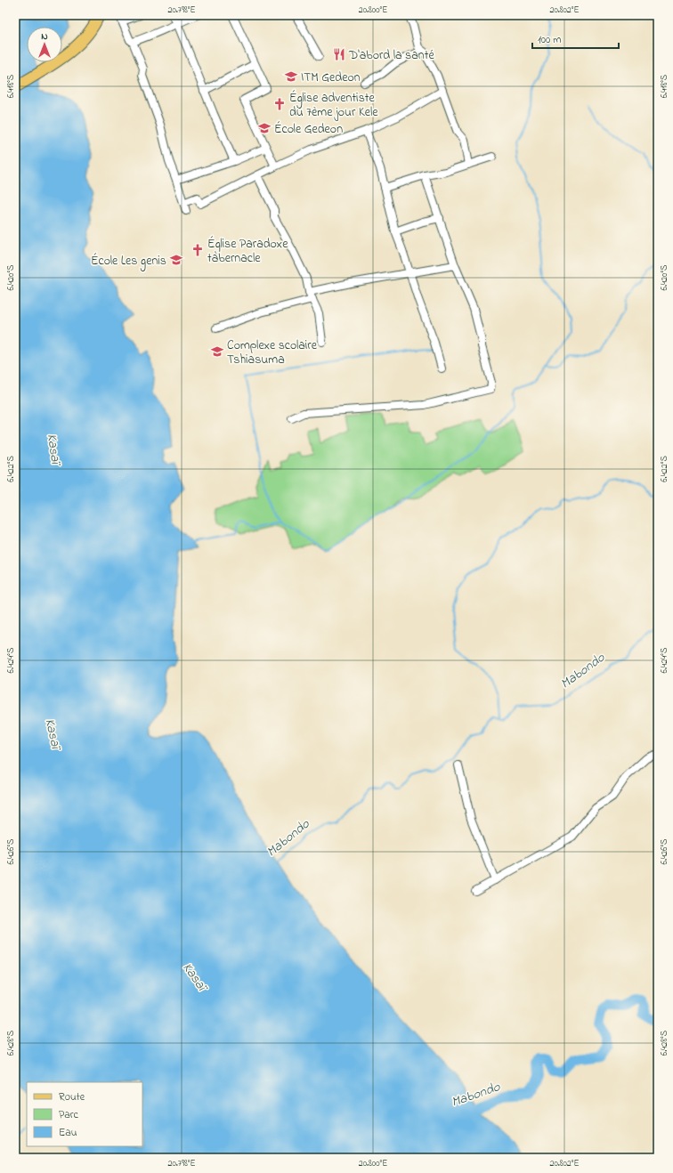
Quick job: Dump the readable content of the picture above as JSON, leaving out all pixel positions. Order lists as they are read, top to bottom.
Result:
{
  "water": ["Kasaï", "Mabondo"],
  "places": {
    "restaurant": ["D'abord la santé"],
    "school or university": [
      "ITM Gedeon",
      "École Gedeon",
      "École Les genis",
      "Complexe scolaire Tshiasuma"
    ],
    "church": ["Église adventiste du 7ème jour Kele", "Église Paradoxe tabernacle"]
  },
  "legend": ["Route", "Parc", "Eau"],
  "scale_bar": "100 m",
  "north": "top",
  "coordinates": [
    "20.798°E",
    "20.800°E",
    "20.802°E",
    "6.418°S",
    "6.420°S",
    "6.422°S",
    "6.424°S",
    "6.426°S",
    "6.428°S"
  ]
}
